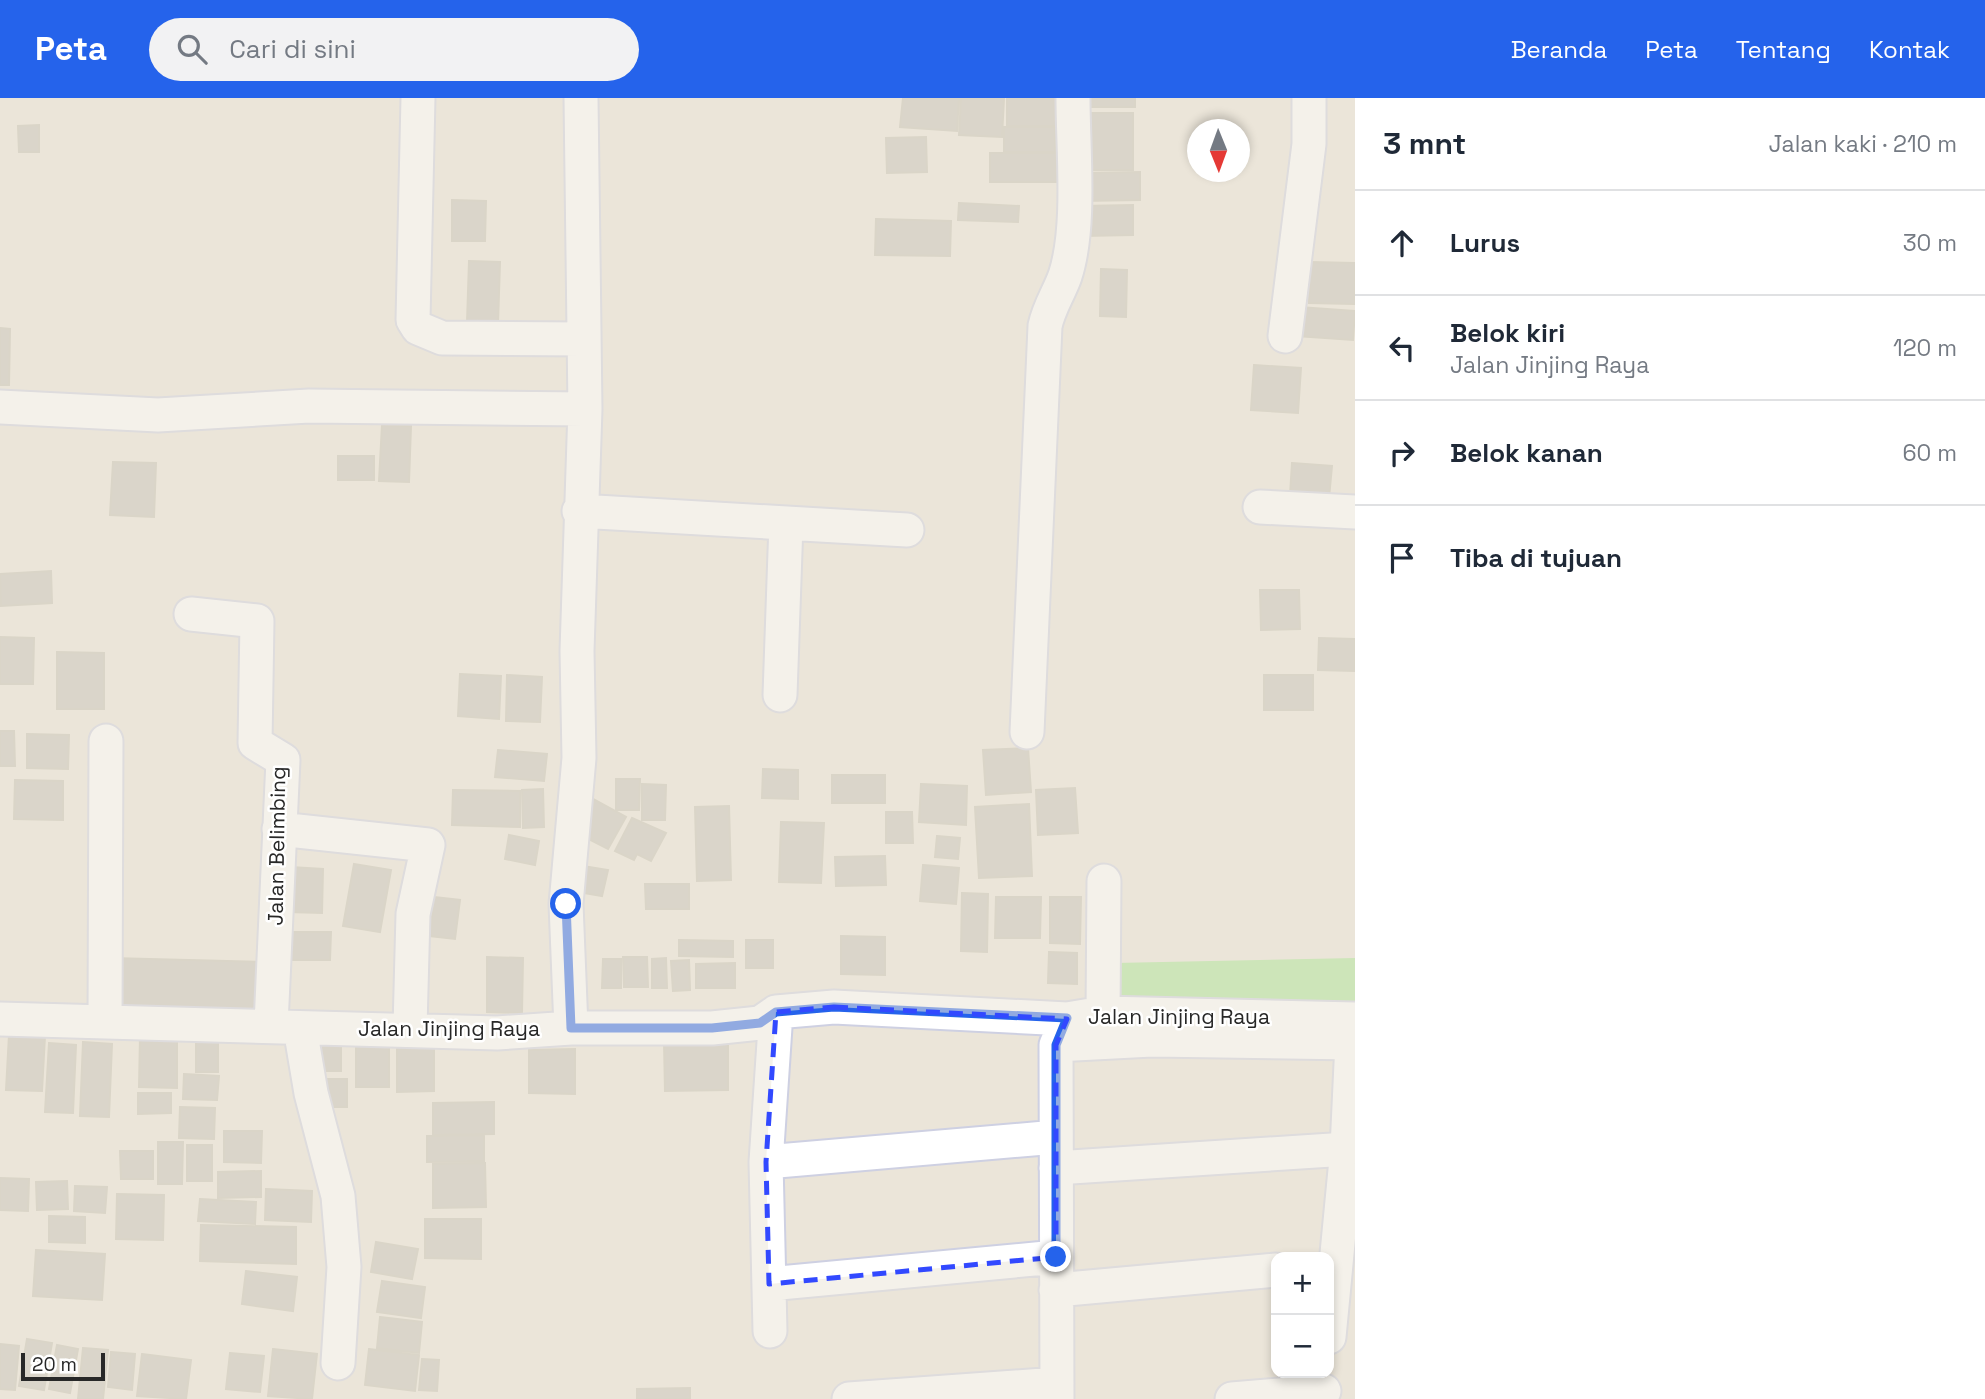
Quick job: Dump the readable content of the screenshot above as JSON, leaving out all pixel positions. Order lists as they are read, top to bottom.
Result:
{
  "streets": {
    "street": ["Jalan Belimbing", "Jalan Jinjing Raya"]
  },
  "crossings": [
    ["Jalan Belimbing", "Jalan Jinjing Raya"]
  ],
  "scale_bar": "20 m",
  "north": "bottom",
  "page": {
    "header": "Peta",
    "search": "Cari di sini",
    "nav": [
      "Beranda",
      "Peta",
      "Tentang",
      "Kontak"
    ],
    "heading": ["3 mnt", "Jalan kaki · 210 m"],
    "list": [
      ["Lurus", "30 m"],
      ["Belok kiri", "Jalan Jinjing Raya", "120 m"],
      ["Belok kanan", "60 m"],
      "Tiba di tujuan"
    ],
    "map_buttons": ["+", "−"],
    "scale": "20 m"
  }
}
